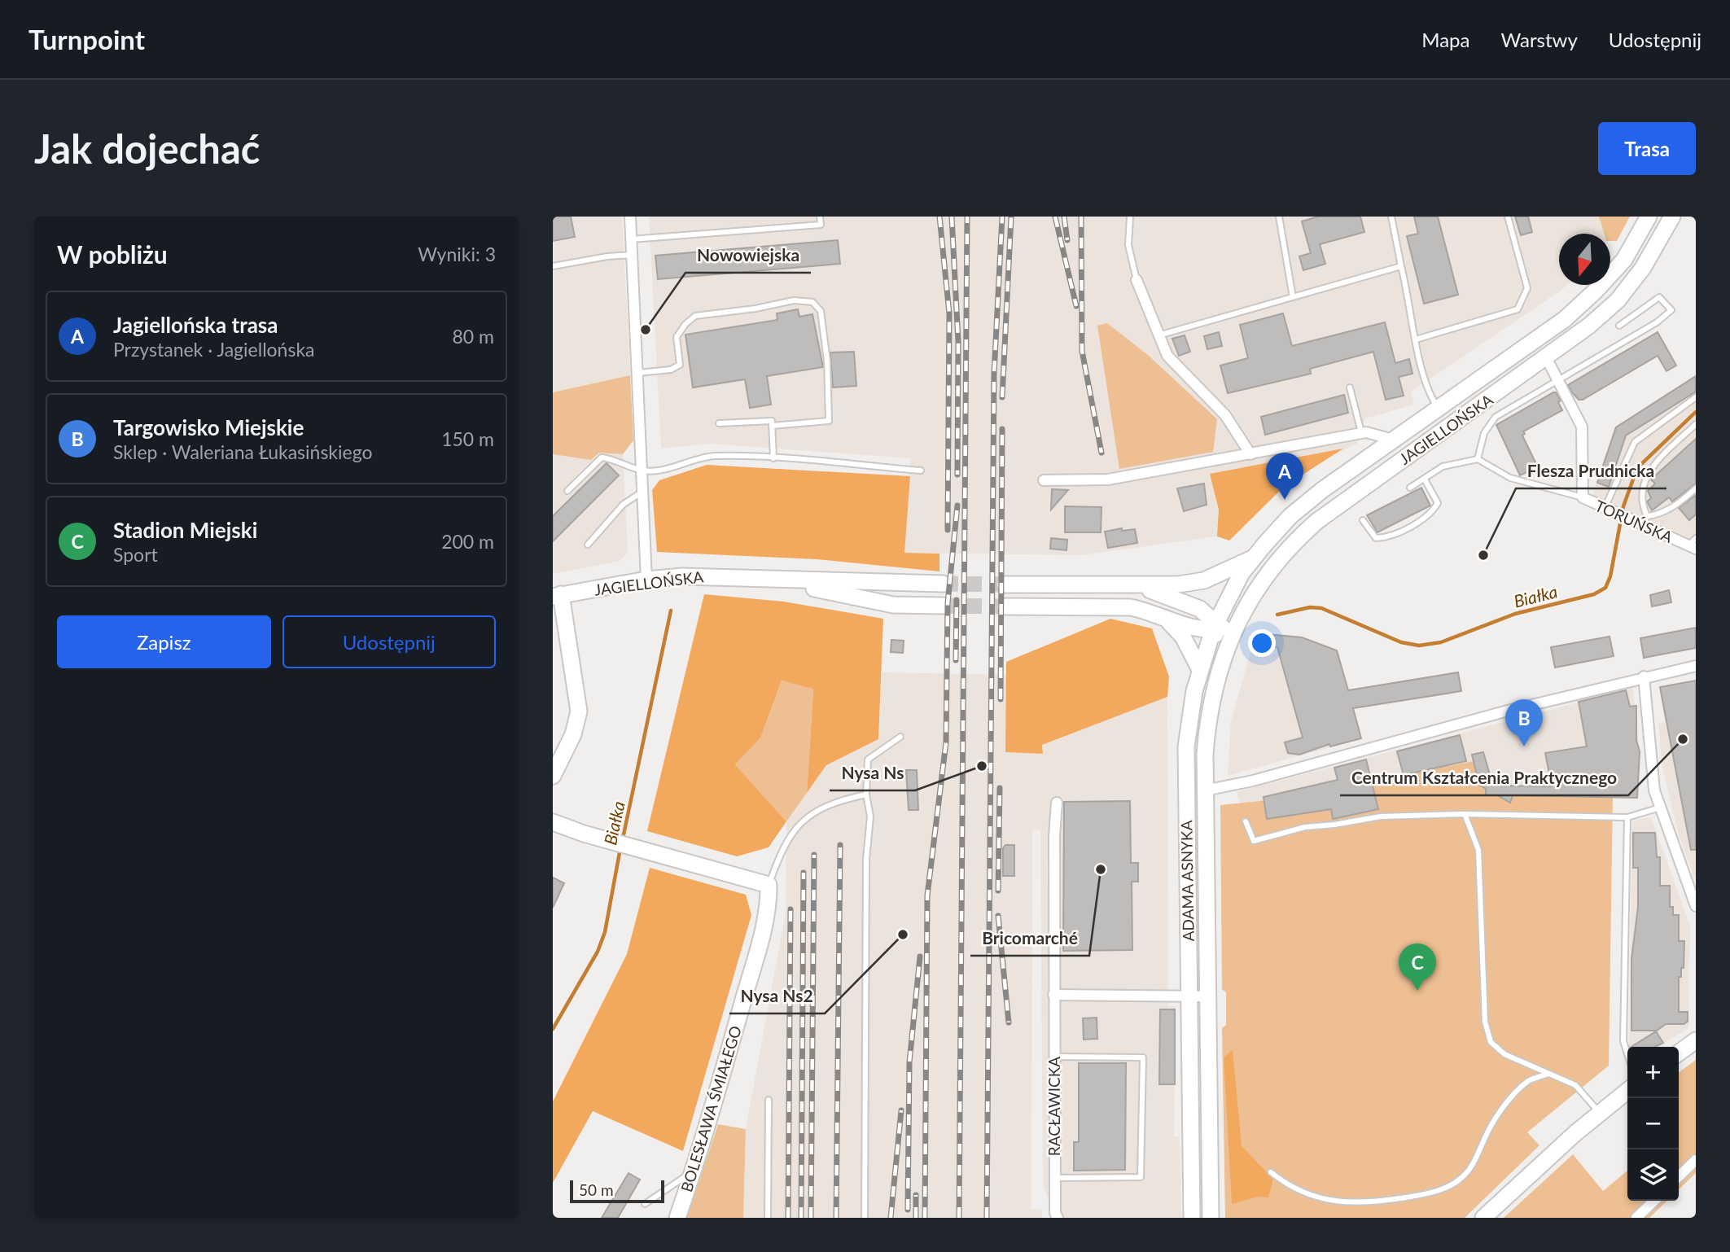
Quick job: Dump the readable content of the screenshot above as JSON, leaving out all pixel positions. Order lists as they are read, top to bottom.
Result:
{
  "streets": {
    "main road": ["JAGIELLOŃSKA", "ADAMA ASNYKA", "BOLESŁAWA ŚMIAŁEGO"],
    "street": ["TORUŃSKA", "RACŁAWICKA"]
  },
  "crossings": [
    ["JAGIELLOŃSKA", "TORUŃSKA"],
    ["JAGIELLOŃSKA", "ADAMA ASNYKA"]
  ],
  "water": ["Białka"],
  "places": [
    "Nowowiejska",
    "Flesza Prudnicka",
    "Centrum Kształcenia Praktycznego",
    "Nysa Ns",
    "Bricomarché",
    "Nysa Ns2"
  ],
  "scale_bar": "50 m",
  "north": "bottom",
  "page": {
    "header": "Turnpoint",
    "nav": ["Mapa", "Warstwy", "Udostępnij"],
    "buttons": [
      "Trasa",
      ["Zapisz", "Udostępnij"]
    ],
    "title": "Jak dojechać",
    "heading": ["W pobliżu", "Wyniki: 3"],
    "list": [
      {
        "mark": "A",
        "name": "Jagiellońska trasa",
        "note": "Przystanek · Jagiellońska",
        "value": "80 m"
      },
      {
        "mark": "B",
        "name": "Targowisko Miejskie",
        "note": "Sklep · Waleriana Łukasińskiego",
        "value": "150 m"
      },
      {
        "mark": "C",
        "name": "Stadion Miejski",
        "note": "Sport",
        "value": "200 m"
      }
    ],
    "pins": ["A", "B", "C"],
    "map_buttons": ["+", "−"],
    "scale": "50 m"
  }
}
